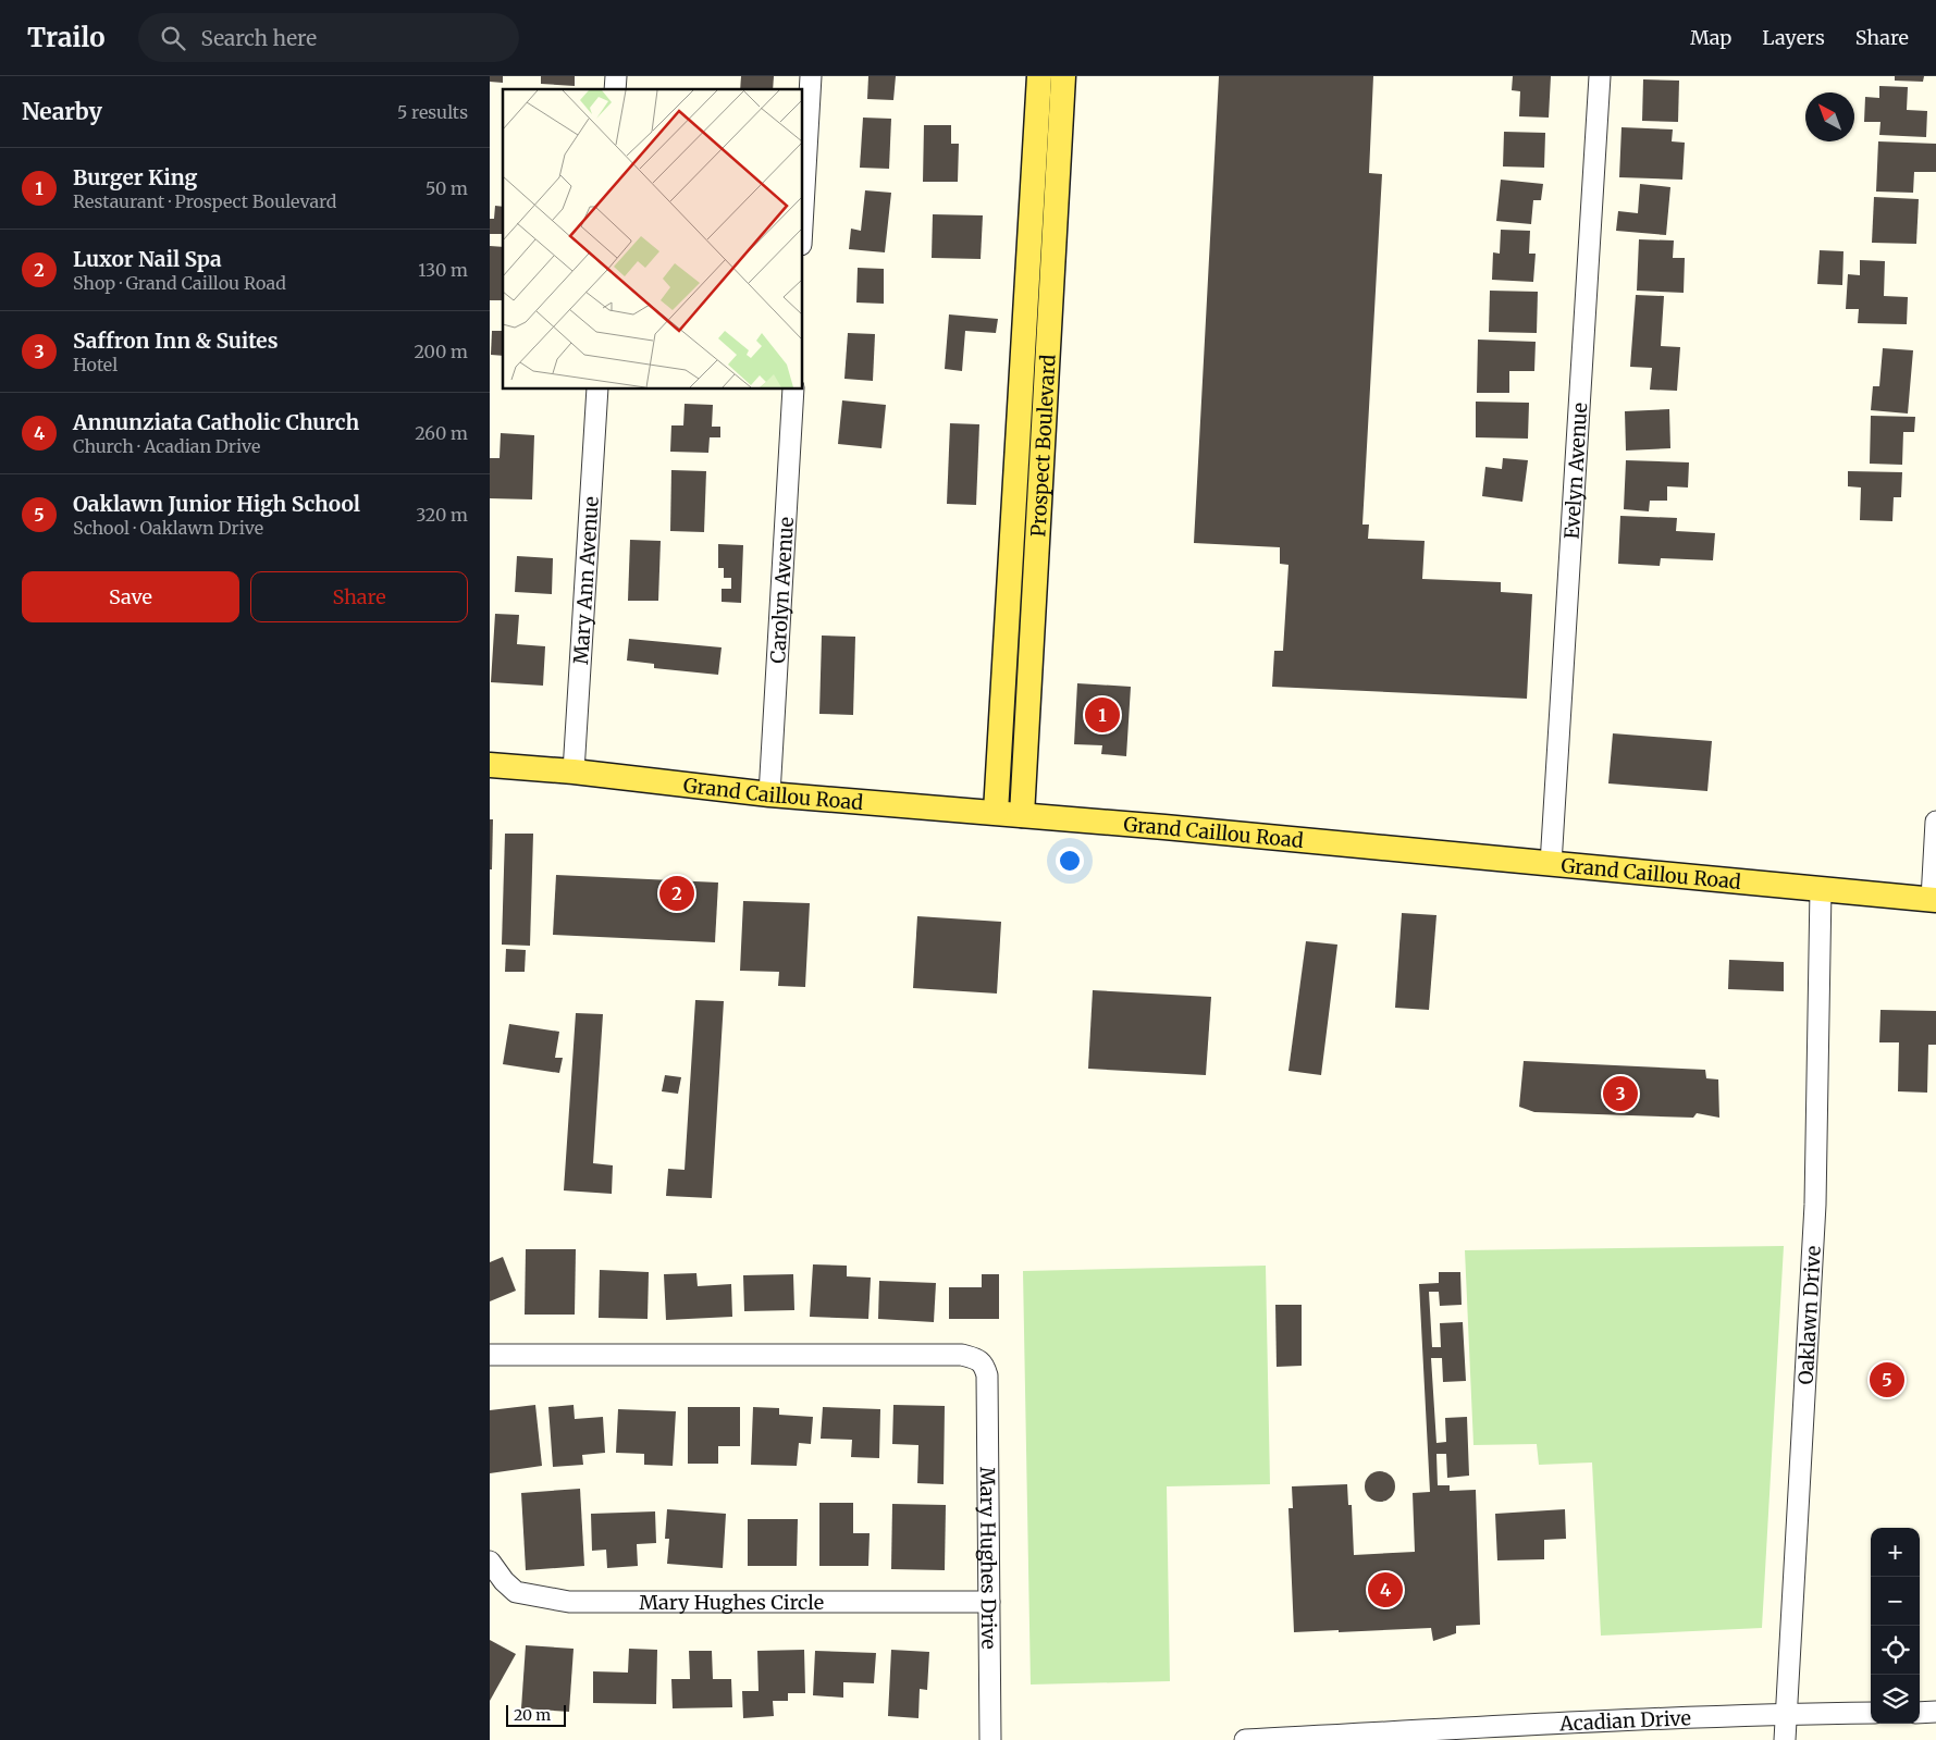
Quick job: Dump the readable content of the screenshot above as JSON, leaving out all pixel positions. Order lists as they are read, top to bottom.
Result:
{
  "streets": {
    "main road": ["Prospect Boulevard", "Grand Caillou Road"],
    "street": [
      "Evelyn Avenue",
      "Mary Ann Avenue",
      "Carolyn Avenue",
      "Oaklawn Drive",
      "Mary Hughes Drive",
      "Mary Hughes Circle",
      "Acadian Drive"
    ]
  },
  "crossings": [
    ["Prospect Boulevard", "Grand Caillou Road"],
    ["Evelyn Avenue", "Grand Caillou Road"],
    ["Mary Ann Avenue", "Grand Caillou Road"],
    ["Carolyn Avenue", "Grand Caillou Road"],
    ["Grand Caillou Road", "Oaklawn Drive"],
    ["Oaklawn Drive", "Acadian Drive"],
    ["Mary Hughes Drive", "Mary Hughes Circle"]
  ],
  "scale_bar": "20 m",
  "north": "top left",
  "page": {
    "header": "Trailo",
    "search": "Search here",
    "nav": ["Map", "Layers", "Share"],
    "heading": ["Nearby", "5 results"],
    "list": [
      {
        "mark": "1",
        "name": "Burger King",
        "note": "Restaurant · Prospect Boulevard",
        "value": "50 m"
      },
      {
        "mark": "2",
        "name": "Luxor Nail Spa",
        "note": "Shop · Grand Caillou Road",
        "value": "130 m"
      },
      {
        "mark": "3",
        "name": "Saffron Inn & Suites",
        "note": "Hotel",
        "value": "200 m"
      },
      {
        "mark": "4",
        "name": "Annunziata Catholic Church",
        "note": "Church · Acadian Drive",
        "value": "260 m"
      },
      {
        "mark": "5",
        "name": "Oaklawn Junior High School",
        "note": "School · Oaklawn Drive",
        "value": "320 m"
      }
    ],
    "buttons": ["Save", "Share"],
    "pins": [
      "1",
      "2",
      "3",
      "5",
      "4"
    ],
    "map_buttons": ["+", "−"],
    "scale": "20 m"
  }
}
